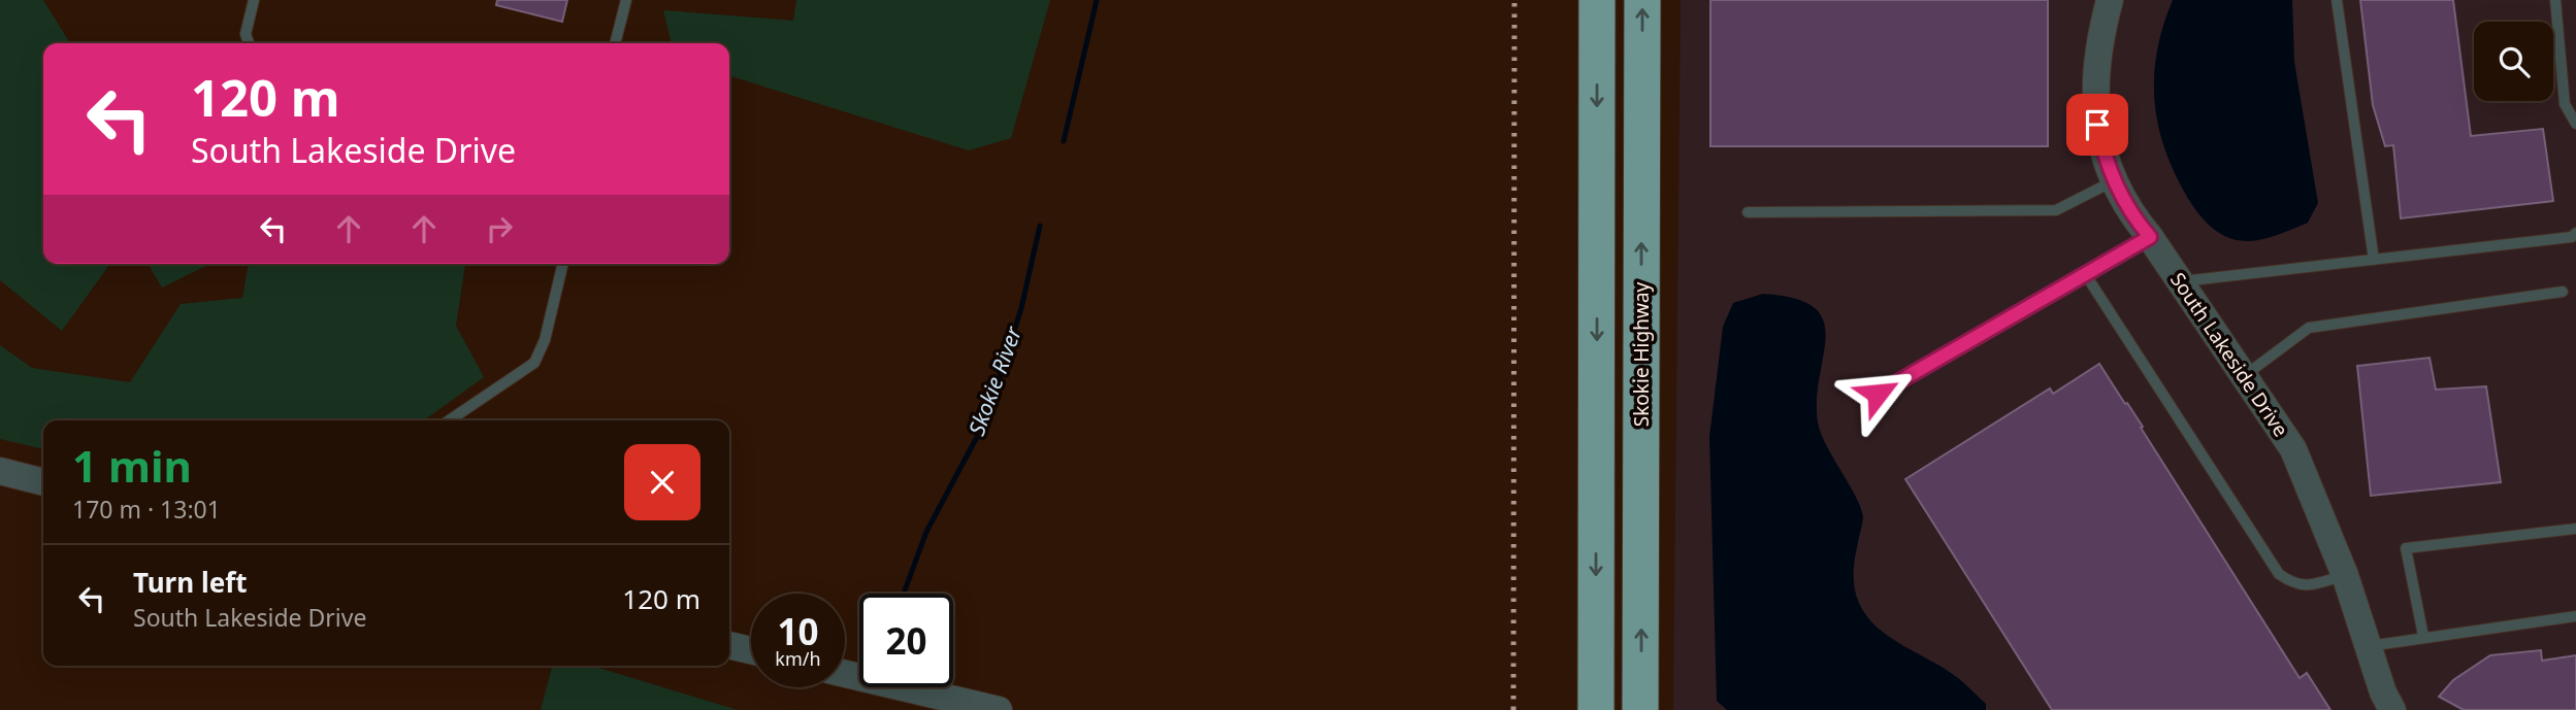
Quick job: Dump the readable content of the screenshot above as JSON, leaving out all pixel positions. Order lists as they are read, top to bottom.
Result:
{
  "streets": {
    "highway": ["Skokie Highway"],
    "street": ["South Lakeside Drive"]
  },
  "water": ["Skokie River"],
  "page": {
    "turn": ["120 m", "South Lakeside Drive"],
    "heading": ["1 min", "170 m · 13:01"],
    "list": [
      {
        "name": "Turn left",
        "note": "South Lakeside Drive",
        "value": "120 m"
      }
    ],
    "speed": "10 km/h",
    "limit": "20"
  }
}
